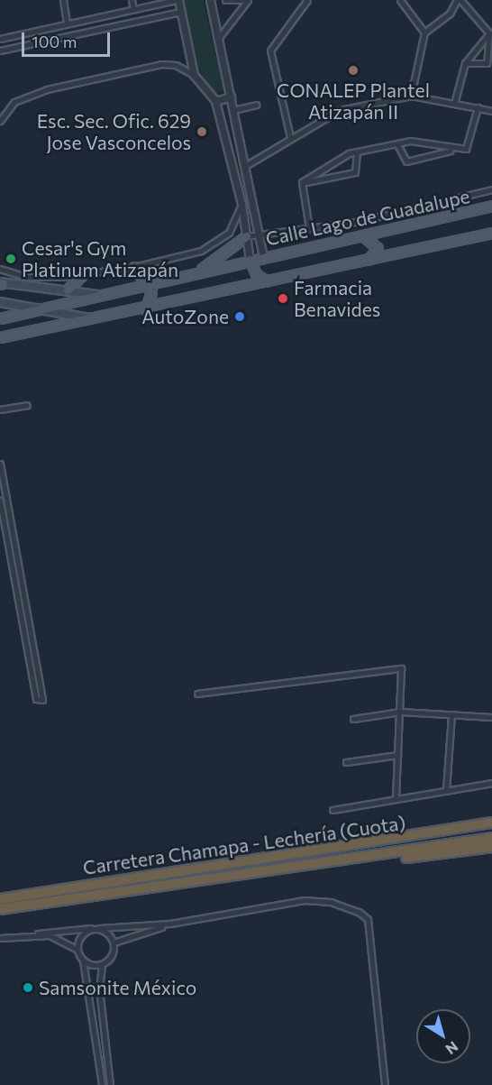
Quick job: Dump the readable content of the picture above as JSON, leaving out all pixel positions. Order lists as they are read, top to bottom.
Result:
{
  "streets": {
    "highway": ["Carretera Chamapa - Lechería (Cuota)"],
    "main road": ["Calle Lago de Guadalupe"]
  },
  "places": [
    "CONALEP Plantel Atizapán II",
    "Esc. Sec. Ofic. 629 Jose Vasconcelos",
    "Cesar's Gym Platinum Atizapán",
    "Farmacia Benavides",
    "AutoZone",
    "Samsonite México"
  ],
  "scale_bar": "100 m",
  "north": "bottom right"
}
